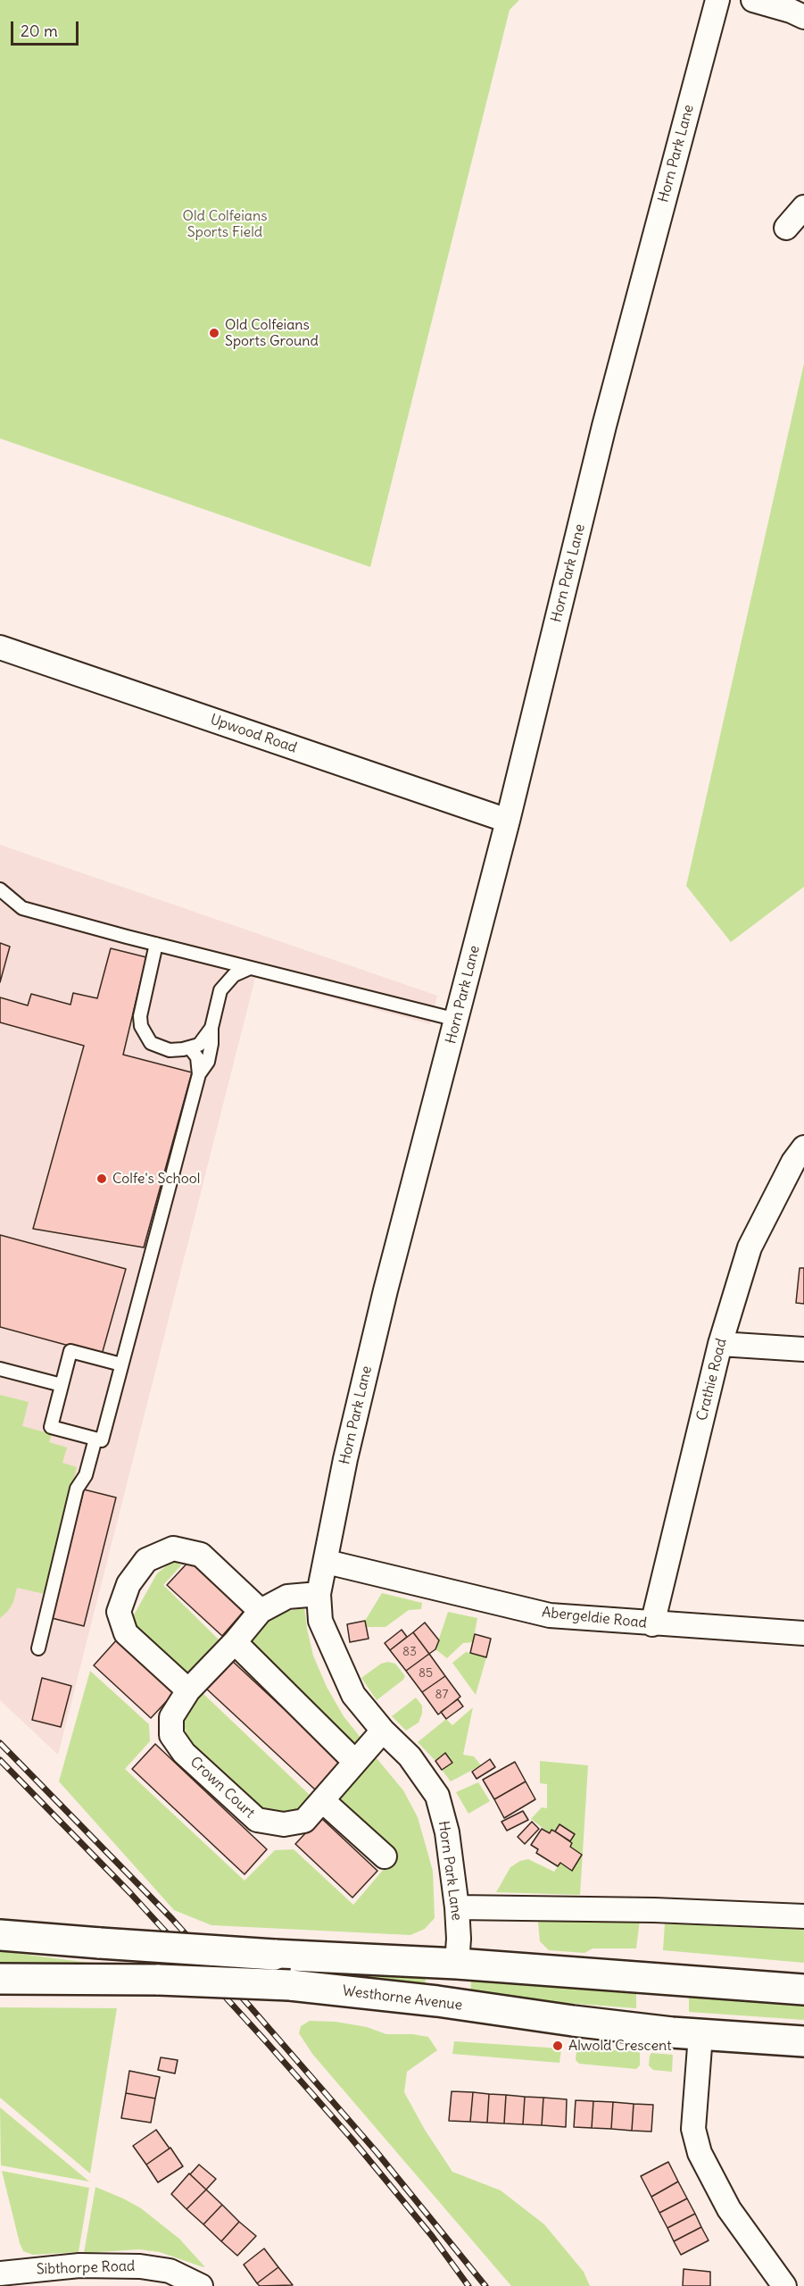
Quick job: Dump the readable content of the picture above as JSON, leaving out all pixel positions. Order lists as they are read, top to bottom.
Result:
{
  "streets": {
    "highway": ["Westhorne Avenue"],
    "street": [
      "Horn Park Lane",
      "Upwood Road",
      "Crathie Road",
      "Abergeldie Road",
      "Crown Court",
      "Sibthorpe Road"
    ]
  },
  "crossings": [
    ["Horn Park Lane", "Upwood Road"],
    ["Horn Park Lane", "Abergeldie Road"],
    ["Horn Park Lane", "Crown Court"],
    ["Crathie Road", "Abergeldie Road"]
  ],
  "parks": ["Old Colfeians Sports Field"],
  "places": ["Old Colfeians Sports Ground", "Colfe's School", "Alwold Crescent"],
  "house_numbers": ["83", "85", "87"],
  "scale_bar": "20 m"
}
